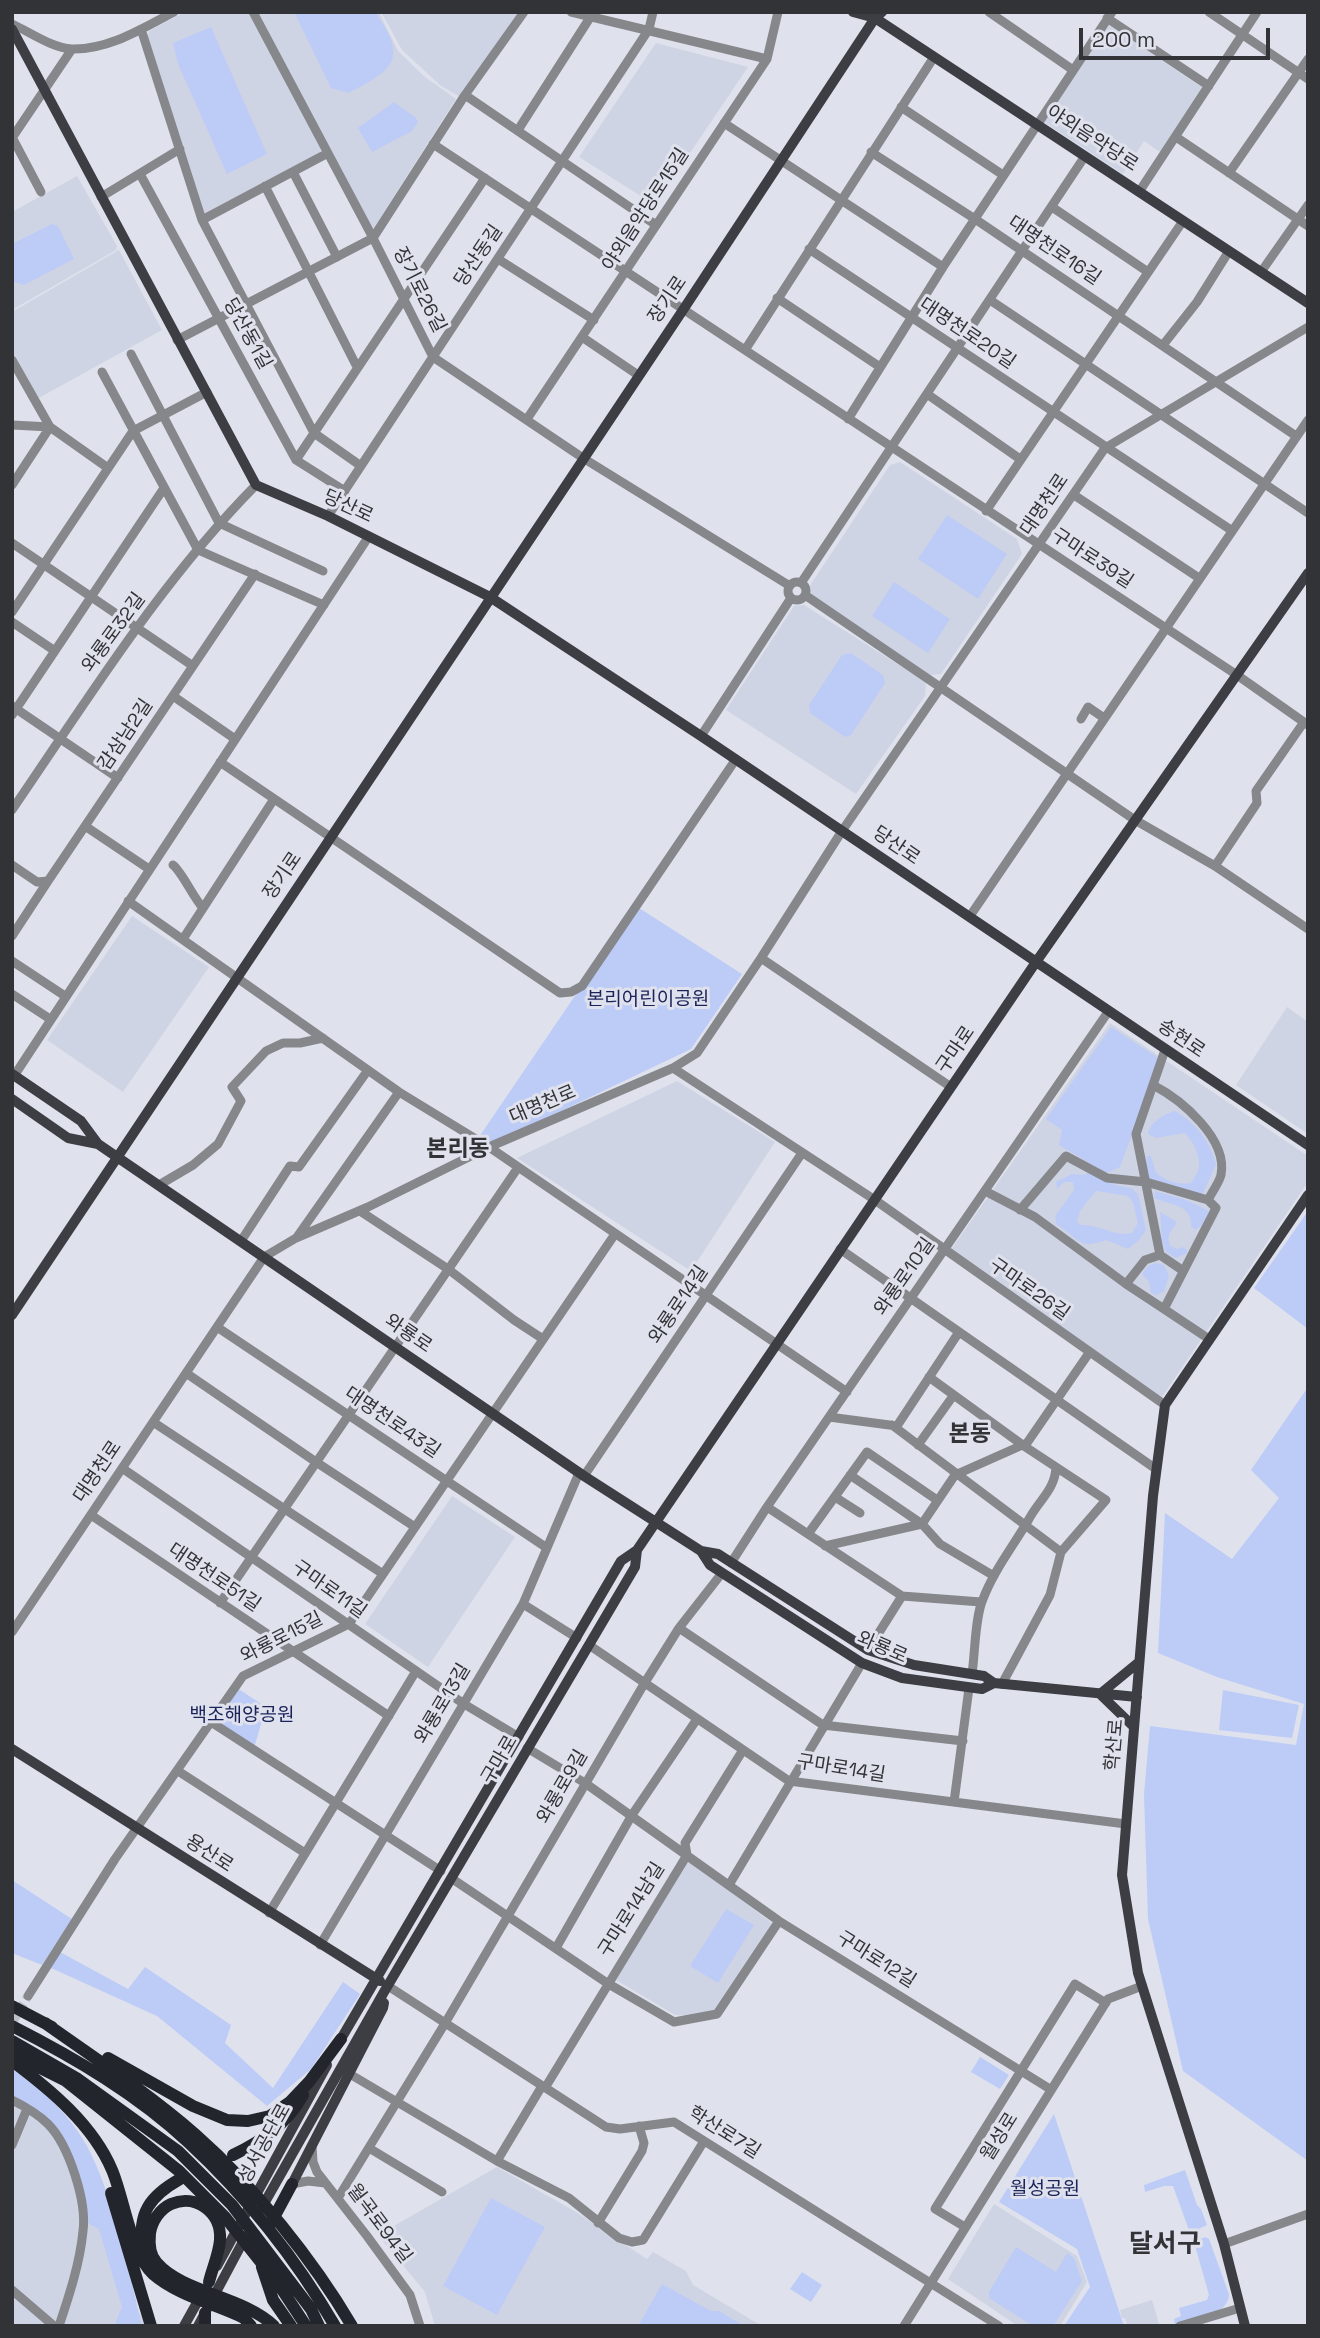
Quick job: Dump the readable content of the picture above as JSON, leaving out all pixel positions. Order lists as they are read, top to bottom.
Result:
{
  "streets": {
    "main road": [
      "야외음악당로",
      "장기로",
      "당산로",
      "송현로",
      "구마로",
      "와룡로",
      "학산로",
      "용산로",
      "성서공단로"
    ],
    "street": [
      "야외음악당로15길",
      "대명천로16길",
      "당산동길",
      "장기로26길",
      "당산동1길",
      "대명천로20길",
      "대명천로",
      "구마로39길",
      "와룡로32길",
      "감삼남2길",
      "와룡로10길",
      "구마로26길",
      "와룡로14길",
      "대명천로43길",
      "대명천로51길",
      "구마로11길",
      "와룡로15길",
      "와룡로13길",
      "구마로14길",
      "와룡로9길",
      "구마로14남길",
      "구마로12길",
      "학산로7길",
      "월성로",
      "월곡로94길"
    ]
  },
  "crossings": [
    ["야외음악당로", "장기로"],
    ["야외음악당로15길", "장기로26길"],
    ["야외음악당로15길", "구마로39길"],
    ["대명천로16길", "대명천로"],
    ["당산동길", "장기로26길"],
    ["당산동길", "당산동1길"],
    ["당산동길", "당산로"],
    ["당산동길", "구마로39길"],
    ["장기로26길", "장기로"],
    ["장기로", "당산로"],
    ["장기로", "구마로39길"],
    ["장기로", "와룡로"],
    ["대명천로20길", "대명천로"],
    ["대명천로", "당산로"],
    ["대명천로", "구마로39길"],
    ["대명천로", "구마로26길"],
    ["대명천로", "와룡로"],
    ["대명천로", "대명천로43길"],
    ["대명천로", "대명천로51길"],
    ["대명천로", "구마로11길"],
    ["당산로", "와룡로32길"],
    ["당산로", "송현로"],
    ["당산로", "구마로"],
    ["구마로39길", "구마로"],
    ["송현로", "구마로"],
    ["송현로", "와룡로10길"],
    ["구마로", "구마로26길"],
    ["구마로", "와룡로"],
    ["구마로", "구마로11길"],
    ["구마로", "구마로14길"],
    ["구마로", "용산로"],
    ["구마로", "구마로12길"],
    ["구마로", "학산로7길"],
    ["구마로", "성서공단로"],
    ["와룡로10길", "구마로26길"],
    ["와룡로10길", "와룡로"],
    ["구마로26길", "와룡로14길"],
    ["구마로26길", "학산로"],
    ["와룡로14길", "와룡로"],
    ["와룡로14길", "와룡로13길"],
    ["와룡로", "와룡로15길"],
    ["와룡로", "와룡로13길"],
    ["와룡로", "학산로"],
    ["와룡로", "와룡로9길"],
    ["대명천로43길", "와룡로15길"],
    ["대명천로43길", "와룡로13길"],
    ["대명천로51길", "와룡로15길"],
    ["구마로11길", "와룡로15길"],
    ["구마로11길", "와룡로13길"],
    ["와룡로15길", "용산로"],
    ["와룡로13길", "용산로"],
    ["학산로", "구마로14길"],
    ["구마로14길", "와룡로9길"],
    ["구마로14길", "구마로14남길"],
    ["와룡로9길", "구마로12길"],
    ["와룡로9길", "학산로7길"],
    ["와룡로9길", "월곡로94길"],
    ["용산로", "학산로7길"],
    ["용산로", "성서공단로"],
    ["구마로14남길", "구마로12길"],
    ["구마로14남길", "학산로7길"],
    ["구마로12길", "월성로"],
    ["학산로7길", "월성로"],
    ["학산로7길", "성서공단로"]
  ],
  "districts": ["본리동", "본동", "달서구"],
  "parks": ["본리어린이공원", "백조해양공원", "월성공원"],
  "scale_bar": "200 m"
}
